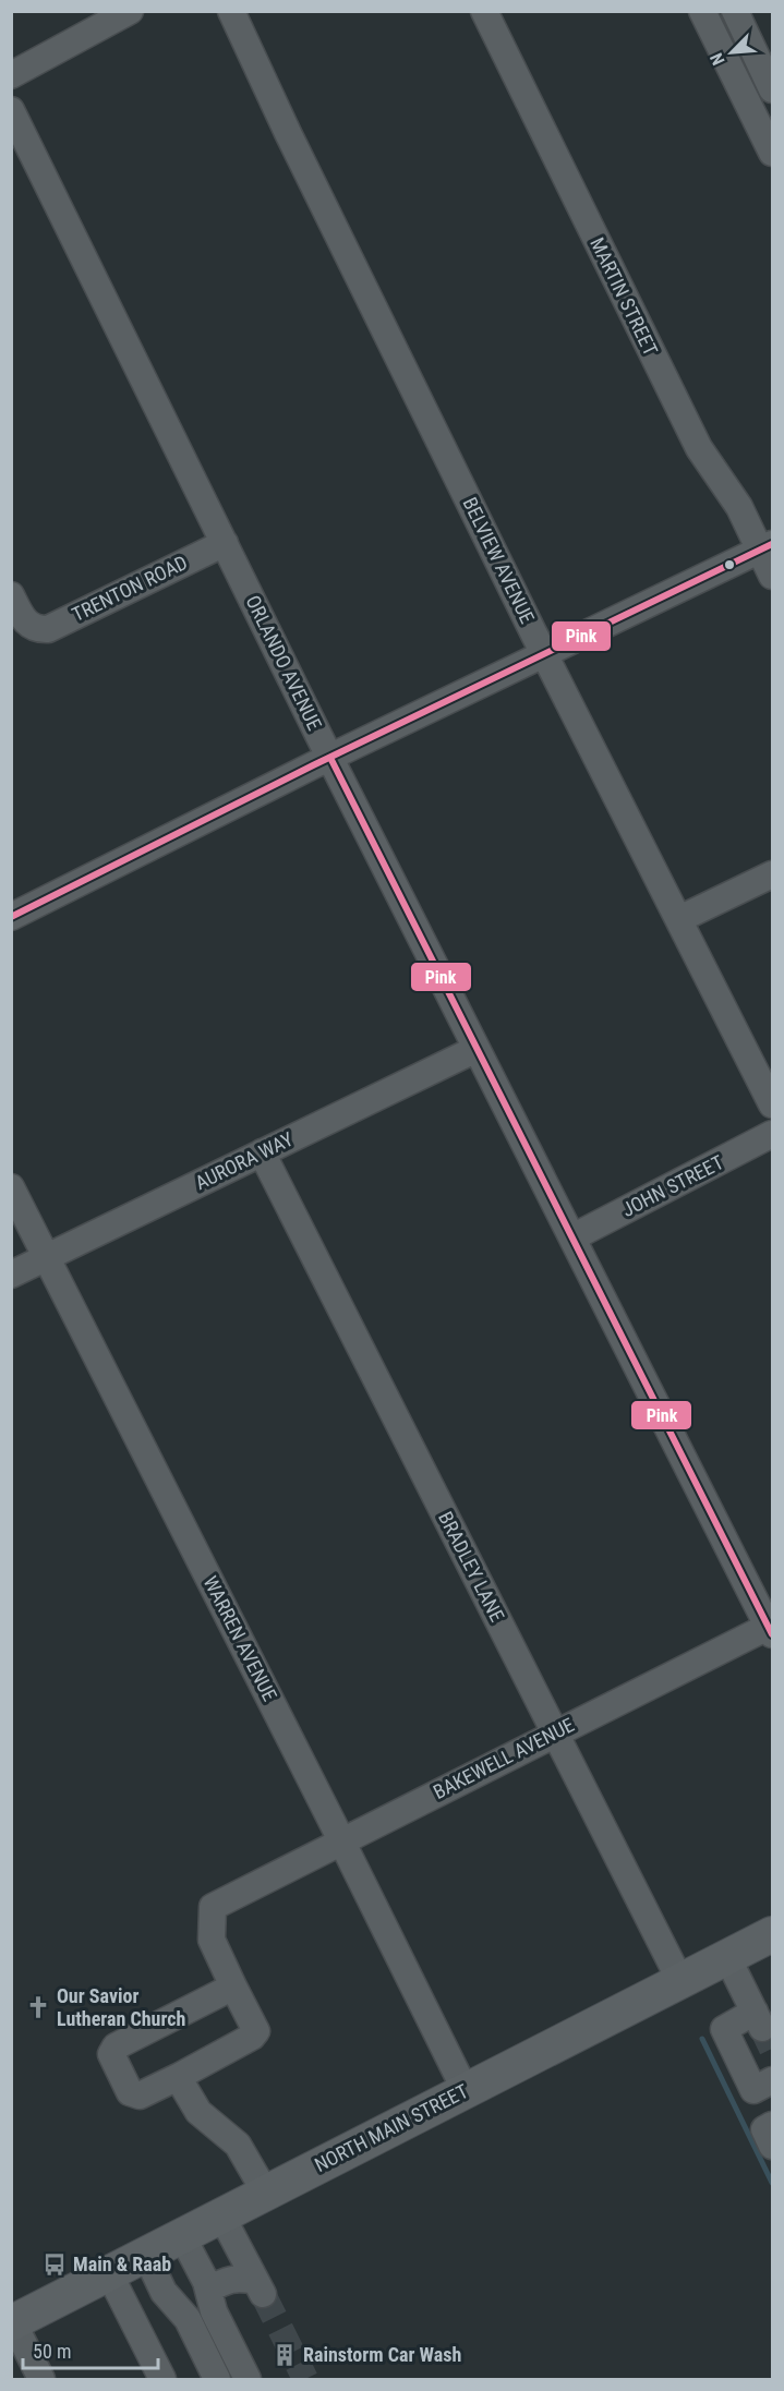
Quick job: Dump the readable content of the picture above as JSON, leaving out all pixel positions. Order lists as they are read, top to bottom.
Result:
{
  "streets": {
    "main road": ["NORTH MAIN STREET"],
    "street": [
      "MARTIN STREET",
      "BELVIEW AVENUE",
      "TRENTON ROAD",
      "ORLANDO AVENUE",
      "AURORA WAY",
      "JOHN STREET",
      "BRADLEY LANE",
      "WARREN AVENUE",
      "BAKEWELL AVENUE"
    ]
  },
  "crossings": [
    ["TRENTON ROAD", "ORLANDO AVENUE"],
    ["ORLANDO AVENUE", "AURORA WAY"],
    ["ORLANDO AVENUE", "JOHN STREET"],
    ["ORLANDO AVENUE", "BAKEWELL AVENUE"],
    ["AURORA WAY", "BRADLEY LANE"],
    ["AURORA WAY", "WARREN AVENUE"],
    ["BRADLEY LANE", "BAKEWELL AVENUE"],
    ["BRADLEY LANE", "NORTH MAIN STREET"],
    ["WARREN AVENUE", "BAKEWELL AVENUE"],
    ["WARREN AVENUE", "NORTH MAIN STREET"]
  ],
  "places": {
    "church": ["Our Savior Lutheran Church"],
    "bus stop": ["Main & Raab"],
    "building": ["Rainstorm Car Wash"]
  },
  "lines": ["transit line Pink"],
  "scale_bar": "50 m",
  "north": "bottom left"
}
